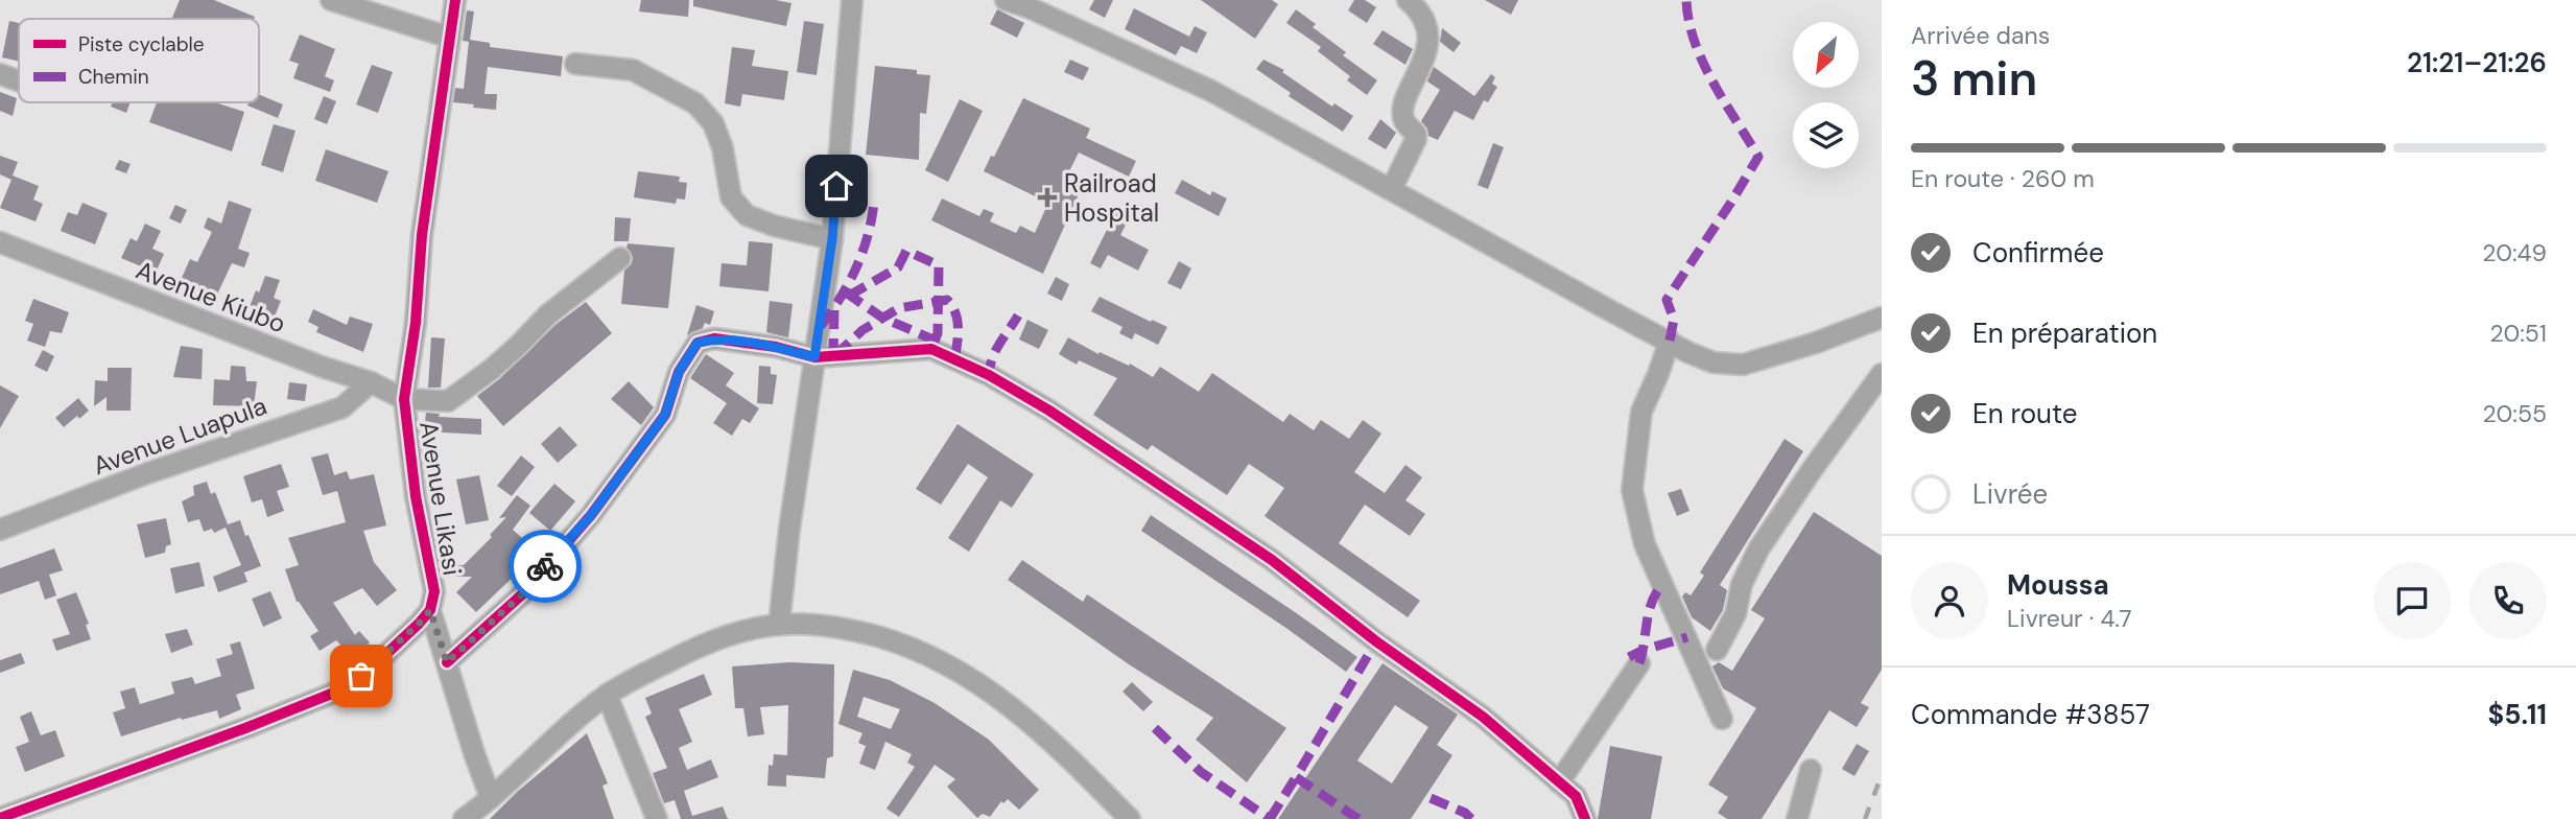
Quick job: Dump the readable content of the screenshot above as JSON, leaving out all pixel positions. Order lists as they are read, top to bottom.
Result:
{
  "streets": {
    "street": ["Avenue Kiubo", "Avenue Luapula", "Avenue Likasi"]
  },
  "crossings": [
    ["Avenue Kiubo", "Avenue Luapula"],
    ["Avenue Kiubo", "Avenue Likasi"]
  ],
  "places": {
    "health": ["Railroad Hospital"]
  },
  "legend": ["Piste cyclable", "Chemin"],
  "north": "bottom left",
  "page": {
    "heading": ["3 min", "Arrivée dans", "21:21–21:26"],
    "panel": [
      "Moussa",
      "Livreur · 4.7",
      "Commande #3857",
      "$5.11"
    ],
    "bar": "En route · 260 m",
    "list": [
      ["Confirmée", "20:49"],
      ["En préparation", "20:51"],
      ["En route", "20:55"],
      "Livrée"
    ]
  }
}
